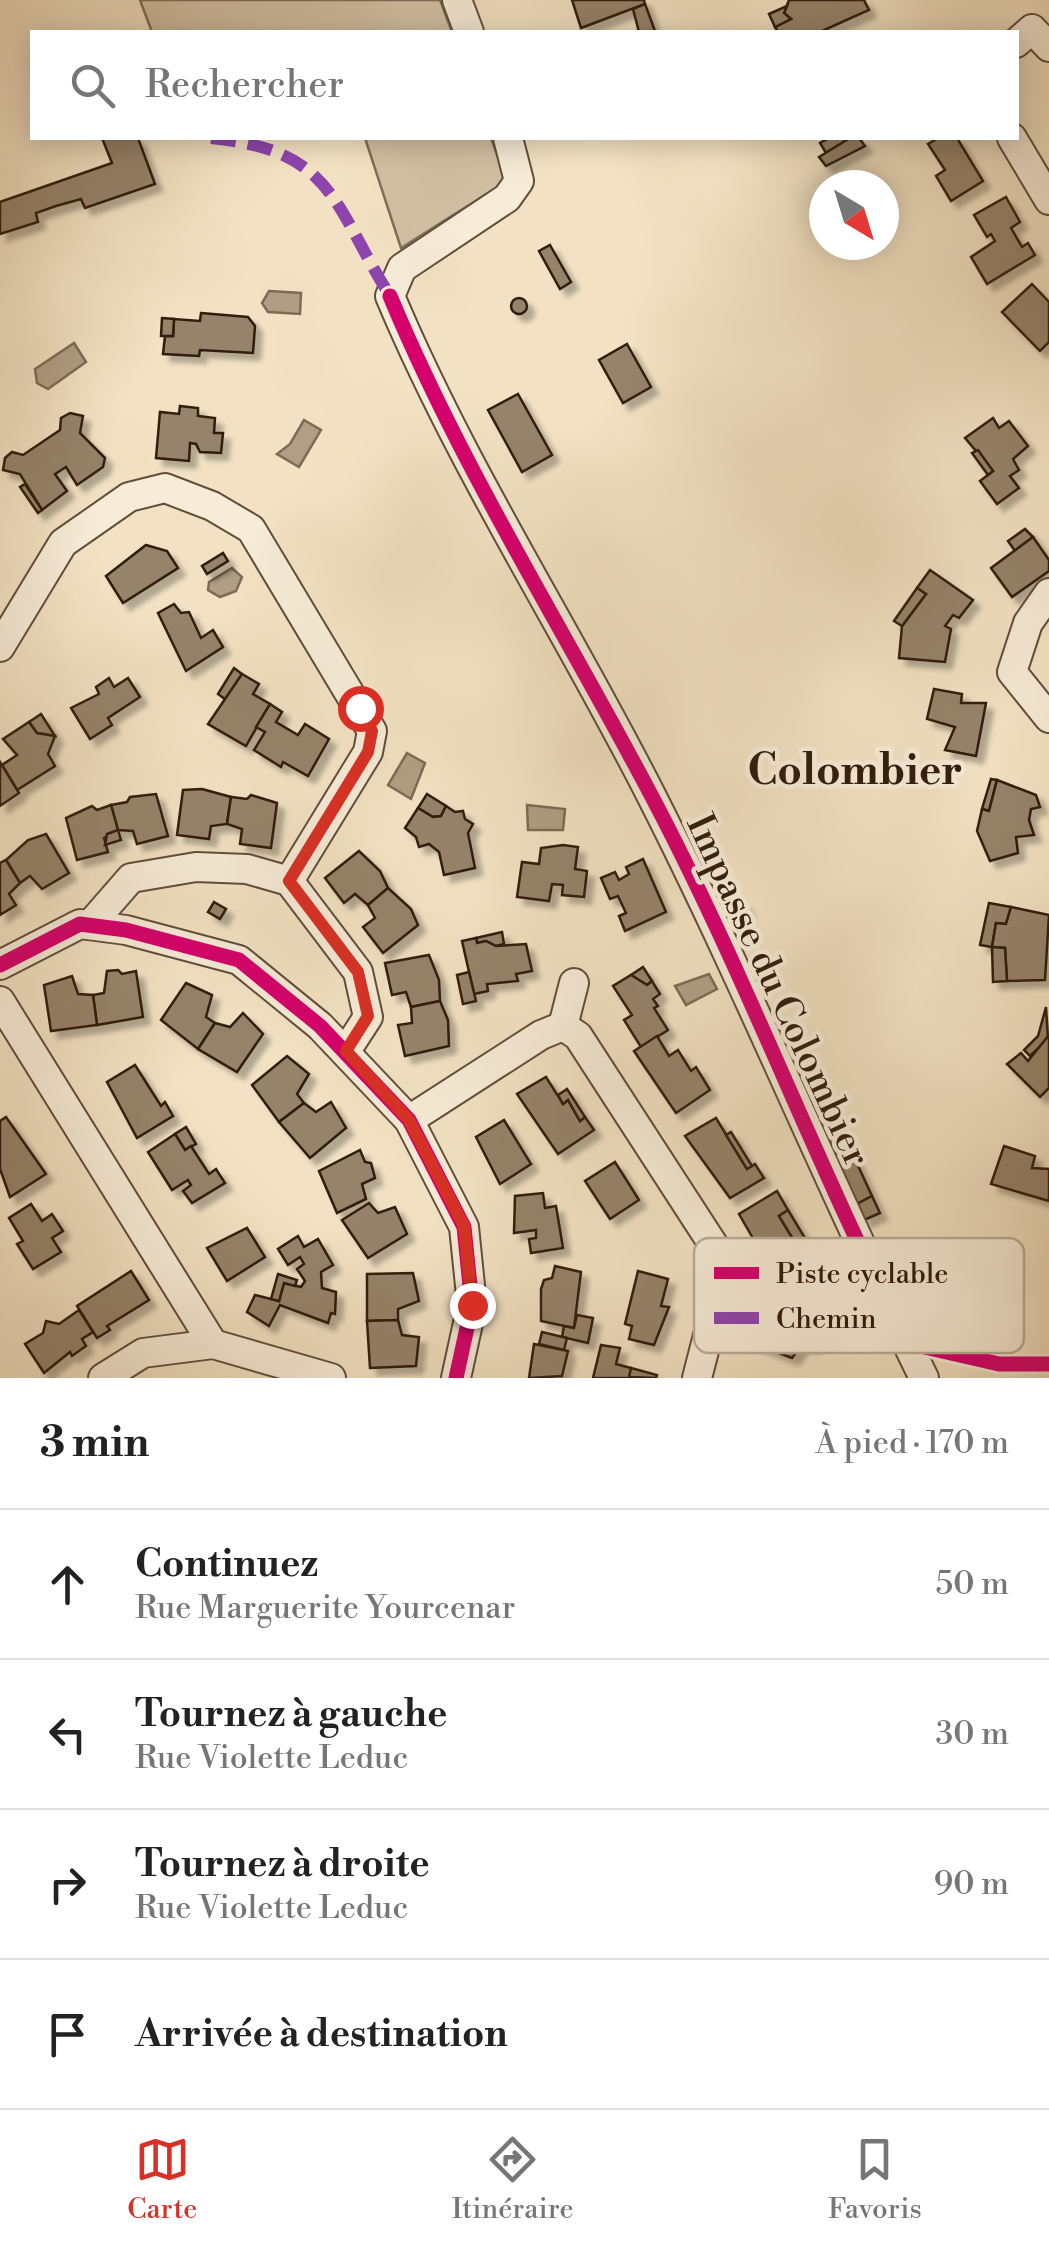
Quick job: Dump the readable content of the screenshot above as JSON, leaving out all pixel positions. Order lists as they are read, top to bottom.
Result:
{
  "streets": {
    "street": ["Impasse du Colombier"]
  },
  "districts": ["Colombier"],
  "legend": ["Piste cyclable", "Chemin"],
  "north": "bottom right",
  "page": {
    "search": "Rechercher",
    "heading": ["3 min", "À pied · 170 m"],
    "list": [
      ["Continuez", "Rue Marguerite Yourcenar", "50 m"],
      ["Tournez à gauche", "Rue Violette Leduc", "30 m"],
      ["Tournez à droite", "Rue Violette Leduc", "90 m"],
      "Arrivée à destination"
    ],
    "nav": ["Carte", "Itinéraire", "Favoris"]
  }
}
